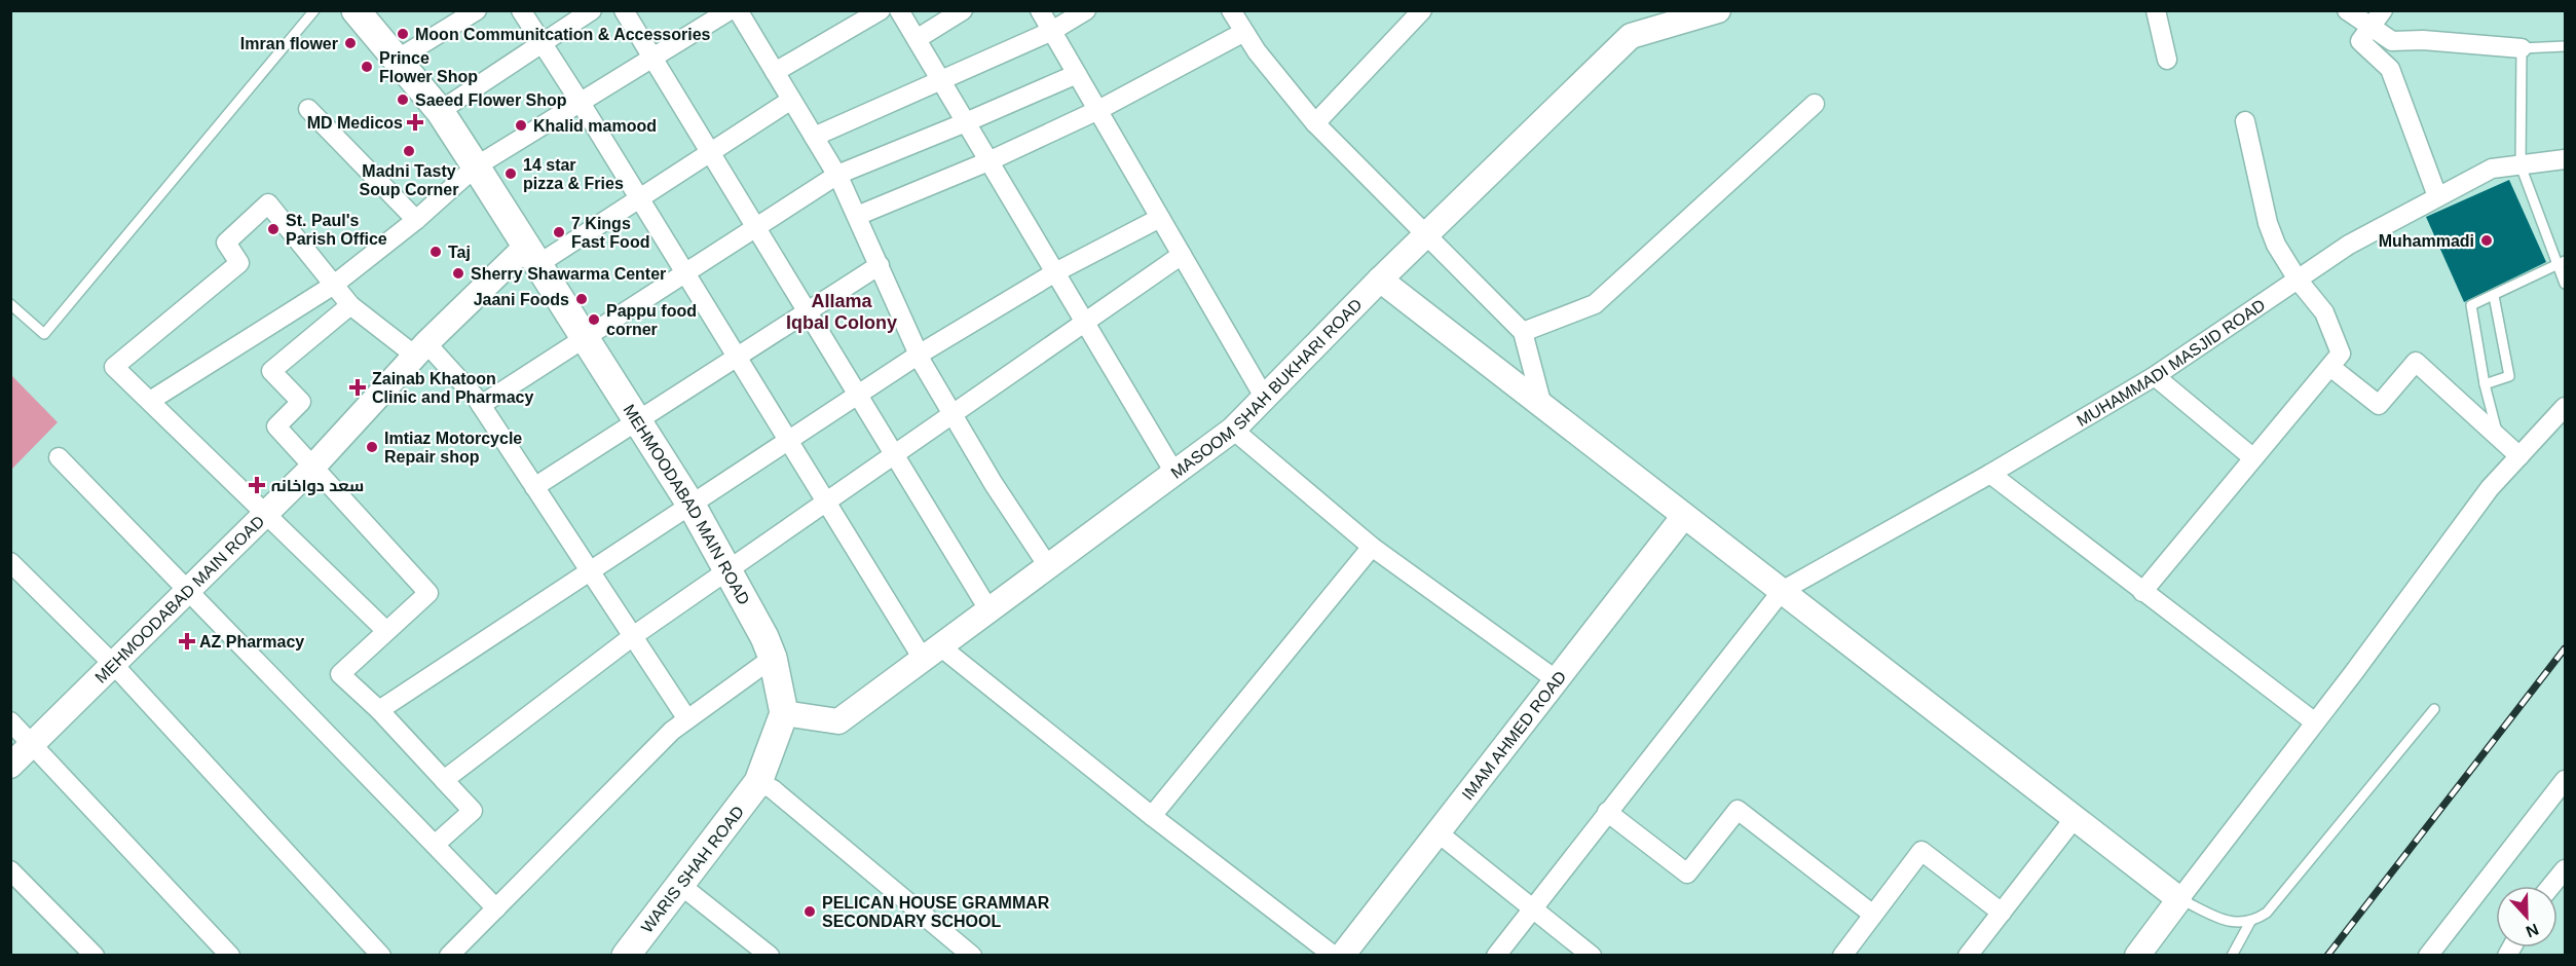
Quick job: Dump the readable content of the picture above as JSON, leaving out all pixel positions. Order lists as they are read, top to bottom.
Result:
{
  "streets": {
    "main road": ["MEHMOODABAD MAIN ROAD", "WARIS SHAH ROAD"],
    "street": ["MUHAMMADI MASJID ROAD", "MASOOM SHAH BUKHARI ROAD", "IMAM AHMED ROAD"]
  },
  "crossings": [
    ["MASOOM SHAH BUKHARI ROAD", "MEHMOODABAD MAIN ROAD"]
  ],
  "districts": ["Allama Iqbal Colony"],
  "places": {
    "other": [
      "Moon Communitcation & Accessories",
      "Imran flower",
      "Prince Flower Shop",
      "Saeed Flower Shop",
      "Khalid mamood",
      "Madni Tasty Soup Corner",
      "14 star pizza & Fries",
      "St. Paul's Parish Office",
      "7 Kings Fast Food",
      "Muhammadi",
      "Taj",
      "Sherry Shawarma Center",
      "Jaani Foods",
      "Pappu food corner",
      "Imtiaz Motorcycle Repair shop",
      "PELICAN HOUSE GRAMMAR SECONDARY SCHOOL"
    ],
    "health": [
      "MD Medicos",
      "Zainab Khatoon Clinic and Pharmacy",
      "سعد دواخانہ",
      "AZ Pharmacy"
    ]
  },
  "north": "bottom"
}
